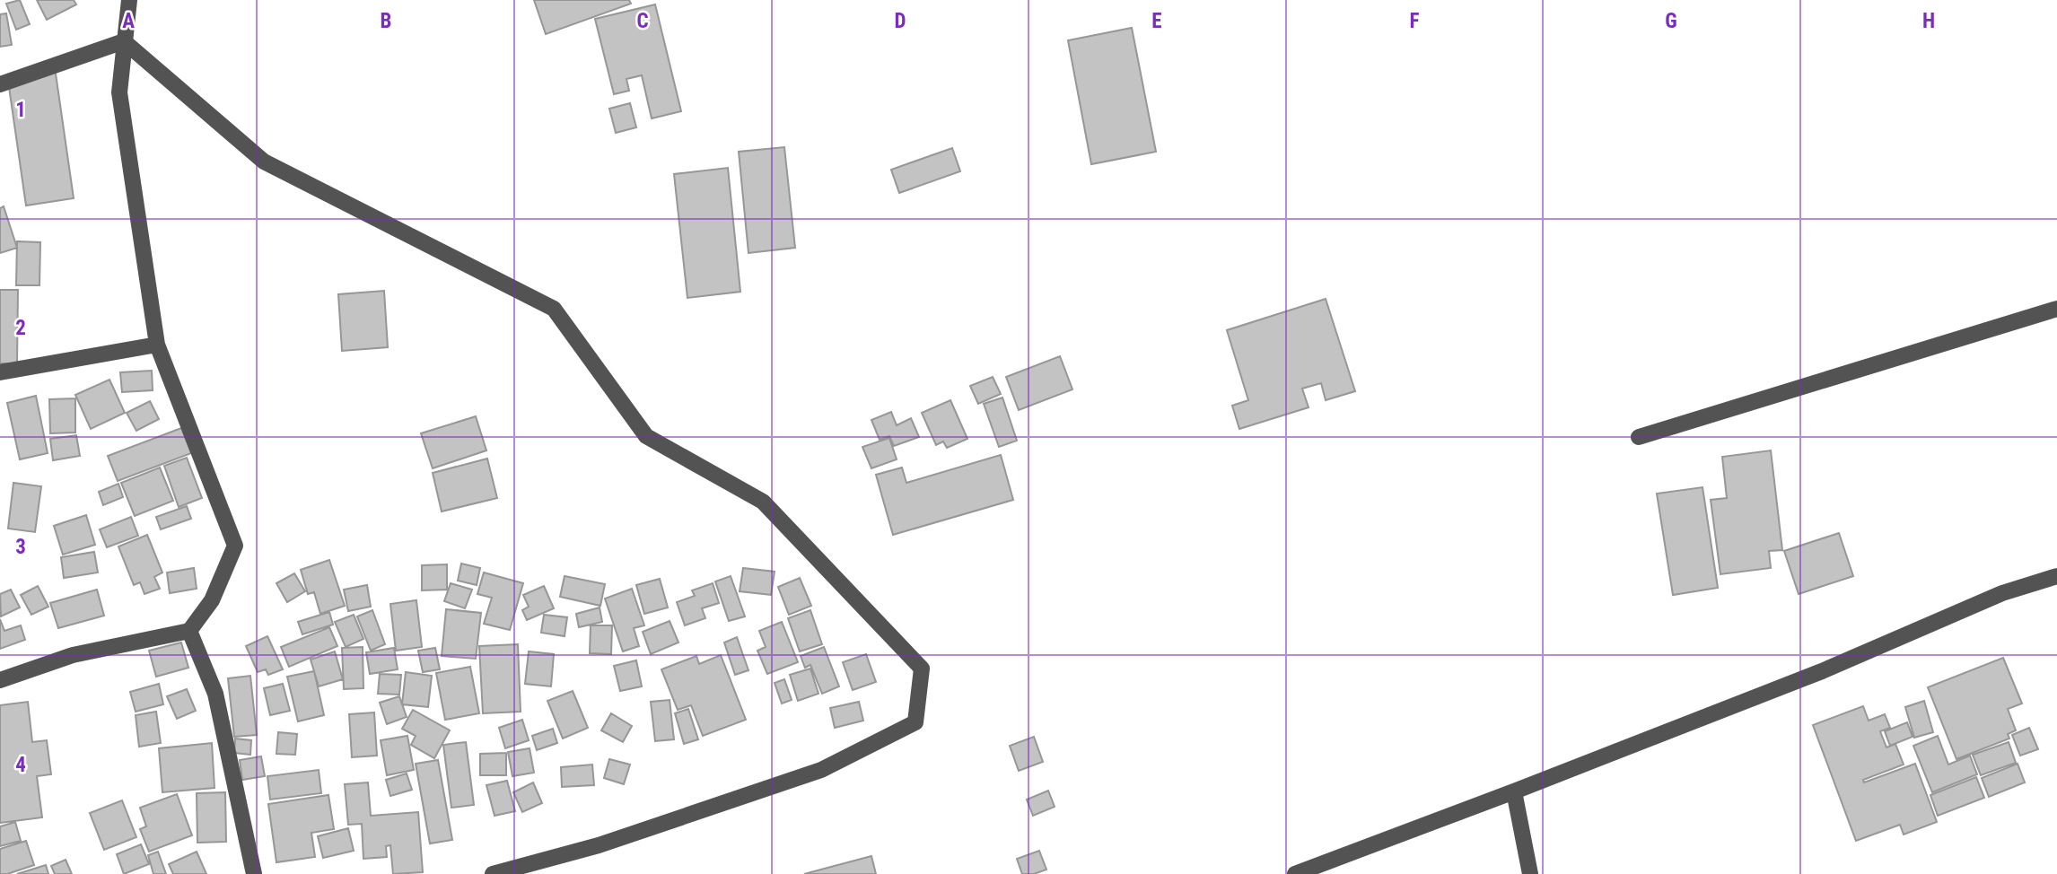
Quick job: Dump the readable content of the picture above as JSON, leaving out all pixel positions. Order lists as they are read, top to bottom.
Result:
{
  "grid": {
    "columns": [
      "A",
      "B",
      "C",
      "D",
      "E",
      "F",
      "G",
      "H"
    ],
    "rows": [
      "1",
      "2",
      "3",
      "4"
    ]
  }
}
